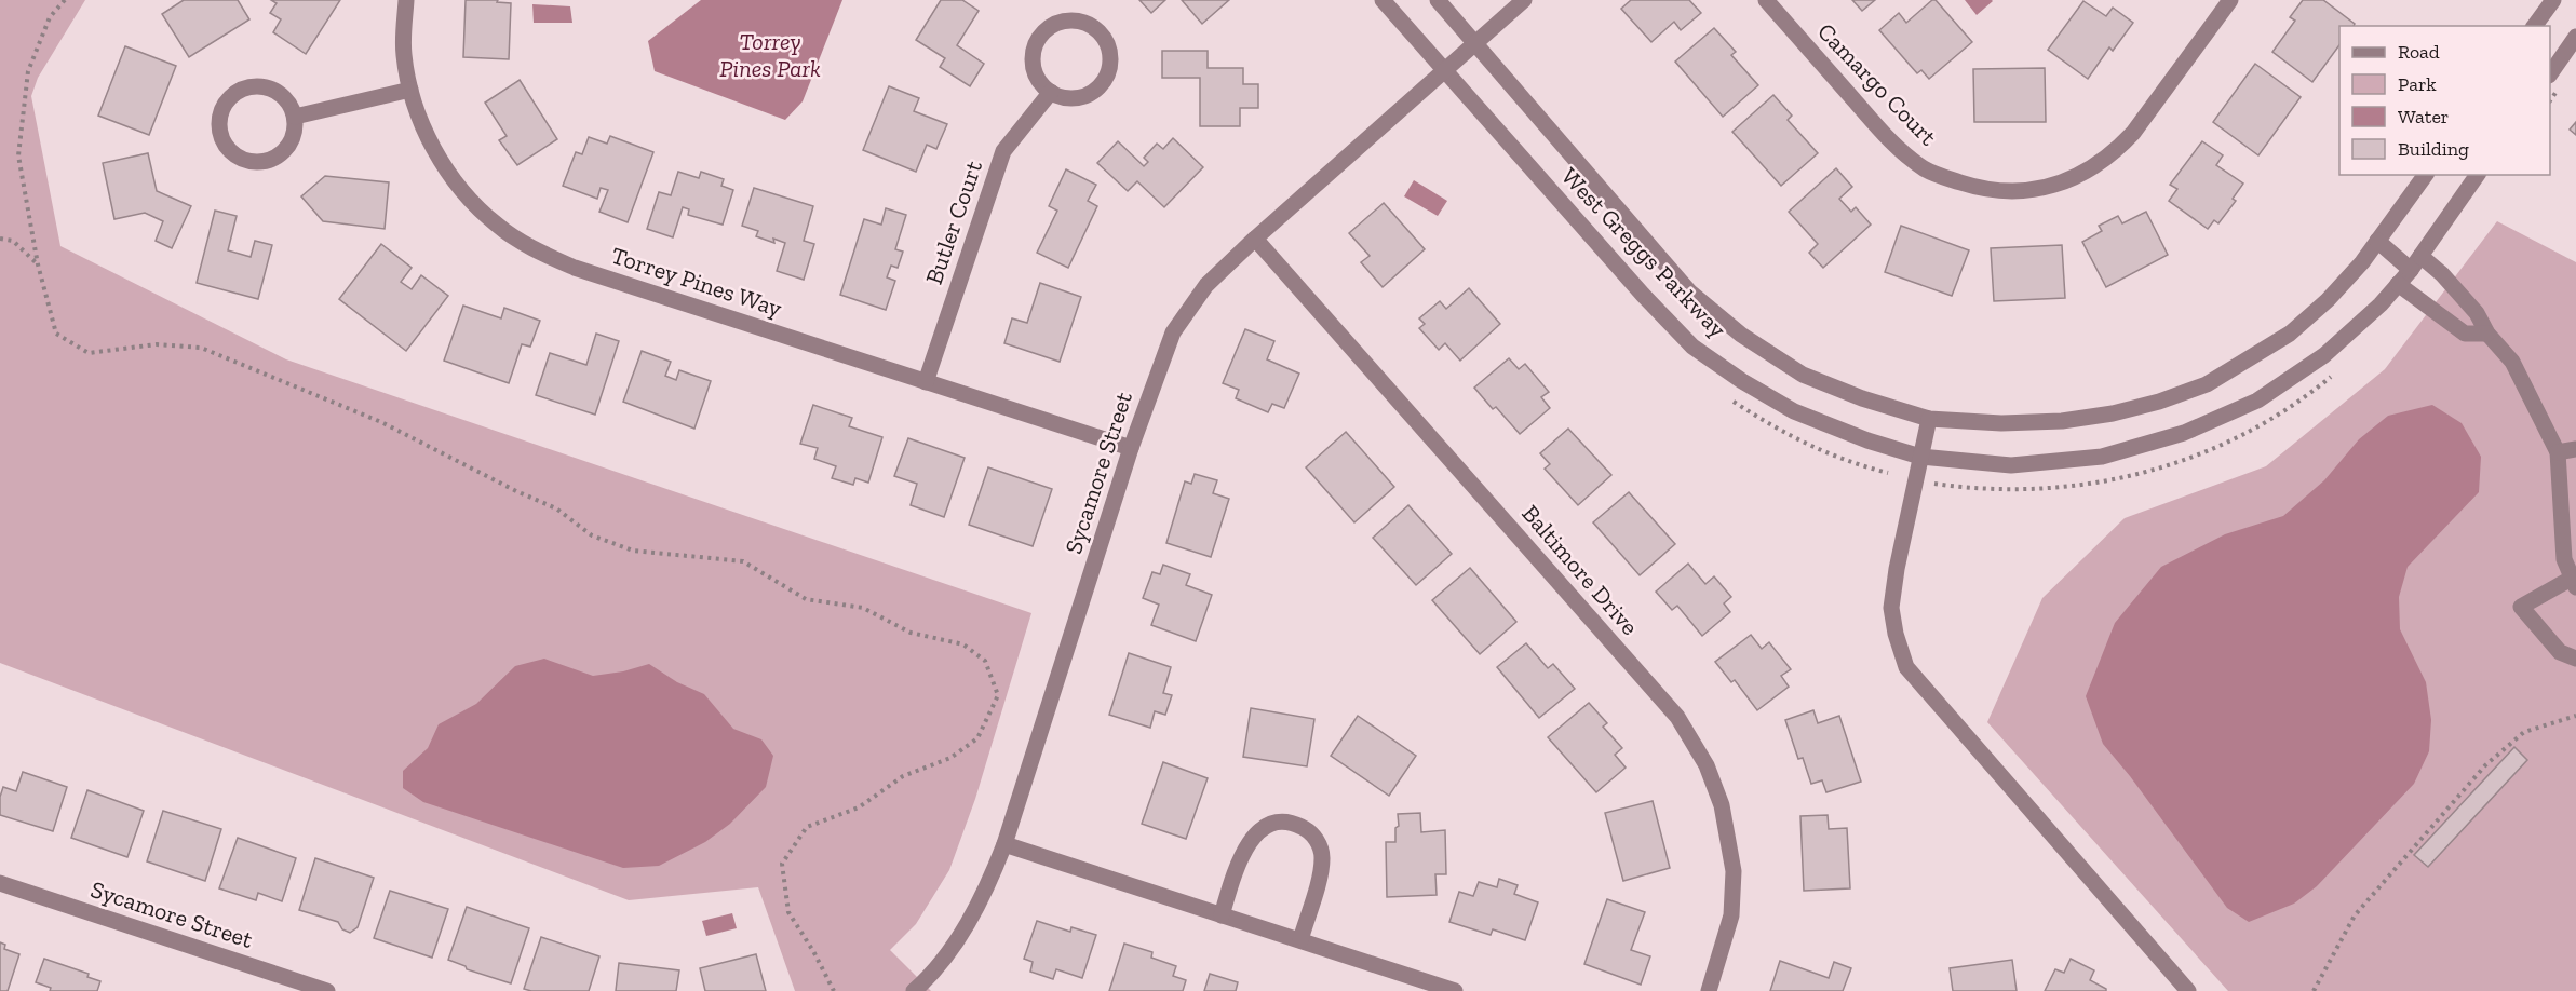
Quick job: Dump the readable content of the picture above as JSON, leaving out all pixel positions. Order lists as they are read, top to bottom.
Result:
{
  "streets": {
    "street": [
      "Camargo Court",
      "Butler Court",
      "West Greggs Parkway",
      "Torrey Pines Way",
      "Sycamore Street",
      "Baltimore Drive"
    ]
  },
  "crossings": [
    ["Butler Court", "Torrey Pines Way"],
    ["West Greggs Parkway", "Sycamore Street"],
    ["Torrey Pines Way", "Sycamore Street"],
    ["Sycamore Street", "Baltimore Drive"]
  ],
  "parks": ["Torrey Pines Park"],
  "legend": [
    "Road",
    "Park",
    "Water",
    "Building"
  ]
}
